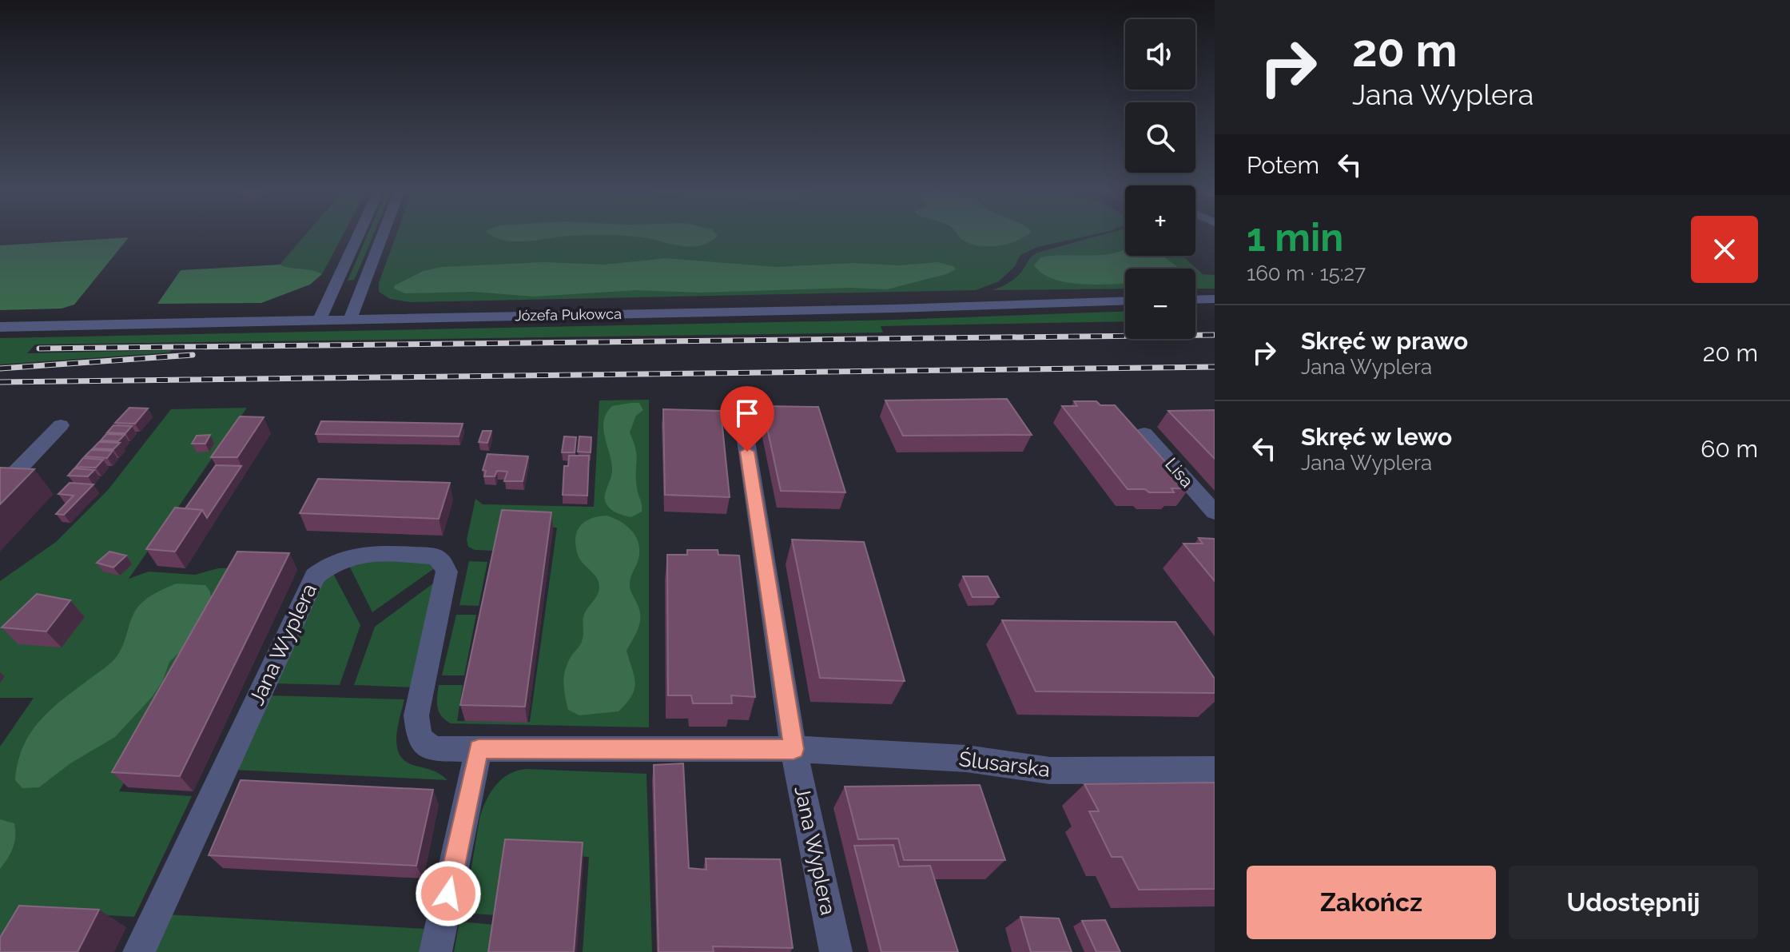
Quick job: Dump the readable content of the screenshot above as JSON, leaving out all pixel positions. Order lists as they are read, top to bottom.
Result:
{
  "streets": {
    "street": [
      "Józefa Pukowca",
      "Lisa",
      "Jana Wyplera",
      "Ślusarska"
    ]
  },
  "crossings": [
    ["Jana Wyplera", "Ślusarska"]
  ],
  "page": {
    "turn": ["20 m", "Jana Wyplera"],
    "map_buttons": ["+", "−"],
    "then": "Potem",
    "heading": ["1 min", "160 m · 15:27"],
    "list": [
      {
        "name": "Skręć w prawo",
        "note": "Jana Wyplera",
        "value": "20 m"
      },
      {
        "name": "Skręć w lewo",
        "note": "Jana Wyplera",
        "value": "60 m"
      }
    ],
    "buttons": ["Zakończ", "Udostępnij"]
  }
}
